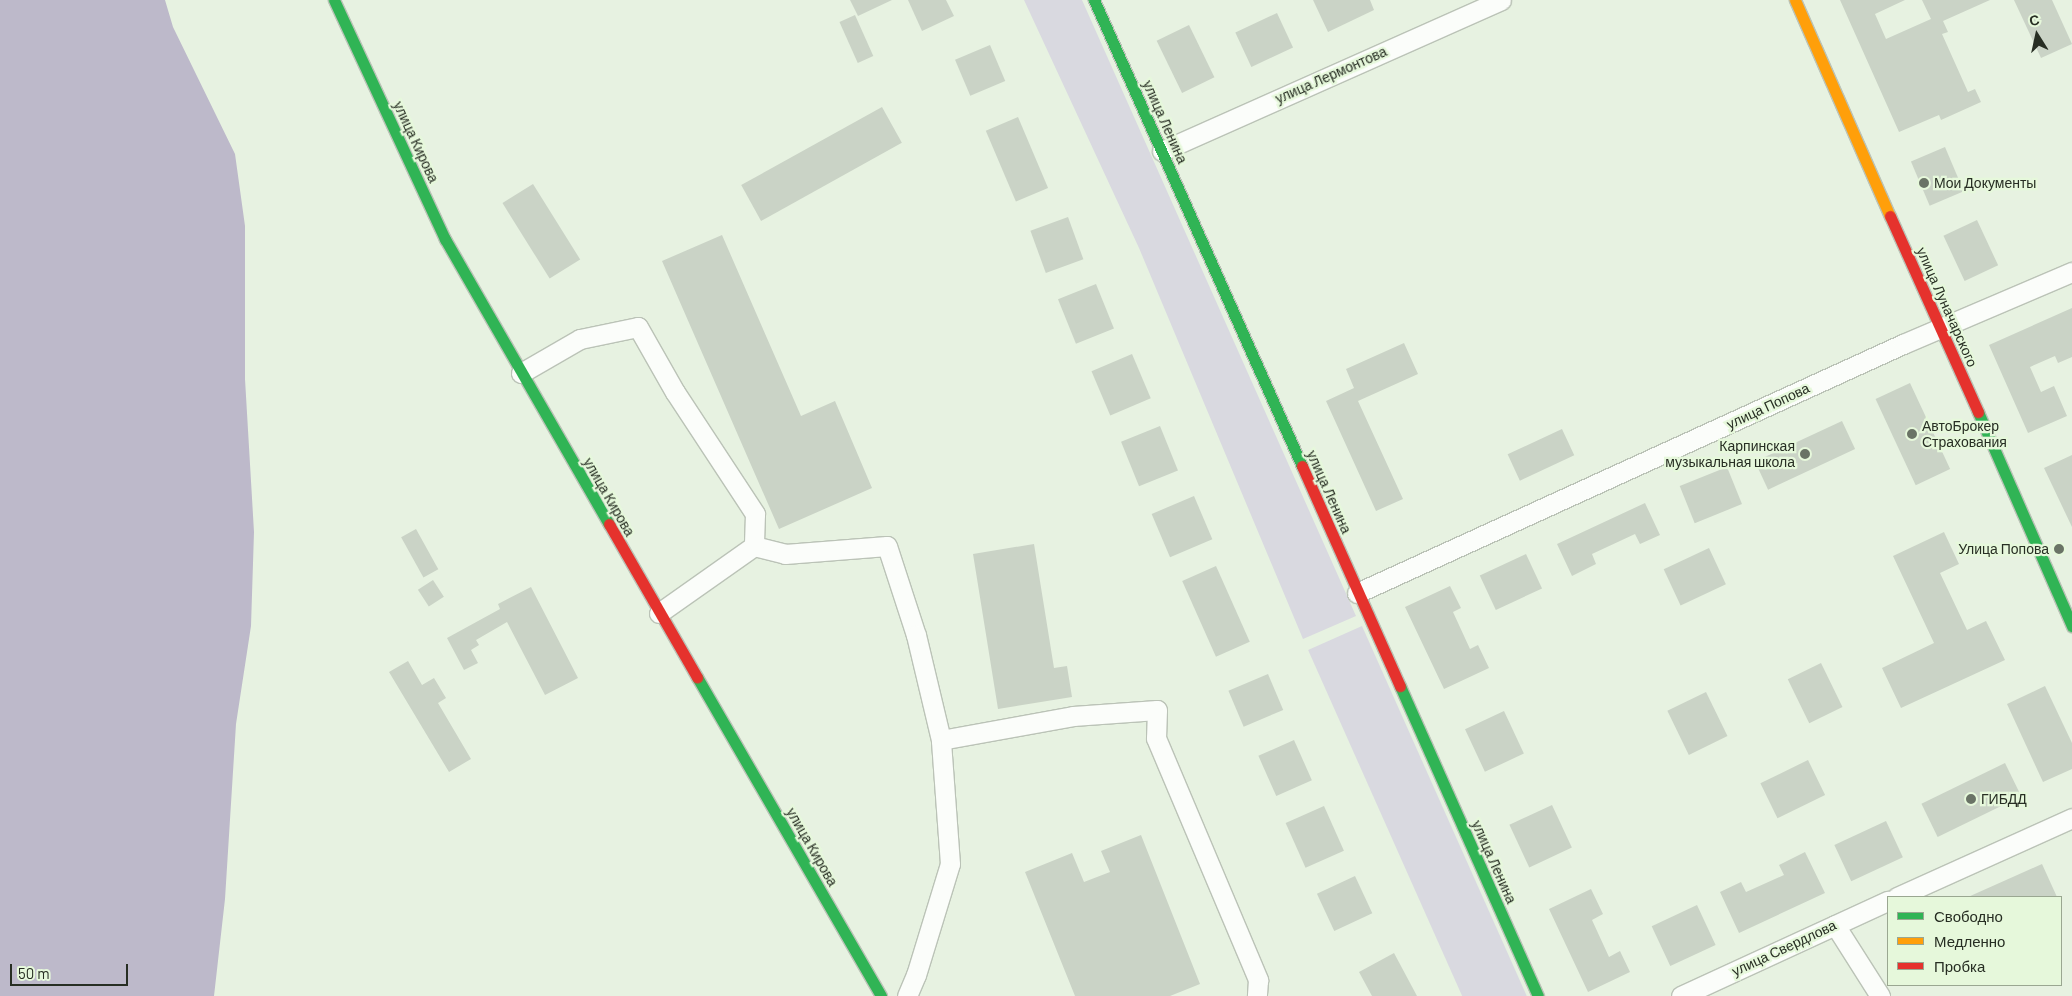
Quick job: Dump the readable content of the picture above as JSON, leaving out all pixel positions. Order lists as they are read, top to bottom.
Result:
{
  "streets": {
    "street": [
      "улица Лермонтова",
      "улица Ленина",
      "улица Кирова",
      "улица Луначарского",
      "улица Попова",
      "улица Свердлова"
    ]
  },
  "crossings": [
    ["улица Лермонтова", "улица Ленина"],
    ["улица Ленина", "улица Попова"],
    ["улица Луначарского", "улица Попова"]
  ],
  "places": [
    "Мои Документы",
    "АвтоБрокер Страхования",
    "Карпинская музыкальная школа",
    "Улица Попова",
    "ГИБДД"
  ],
  "legend": ["Свободно", "Медленно", "Пробка"],
  "scale_bar": "50 m",
  "north": "top"
}
